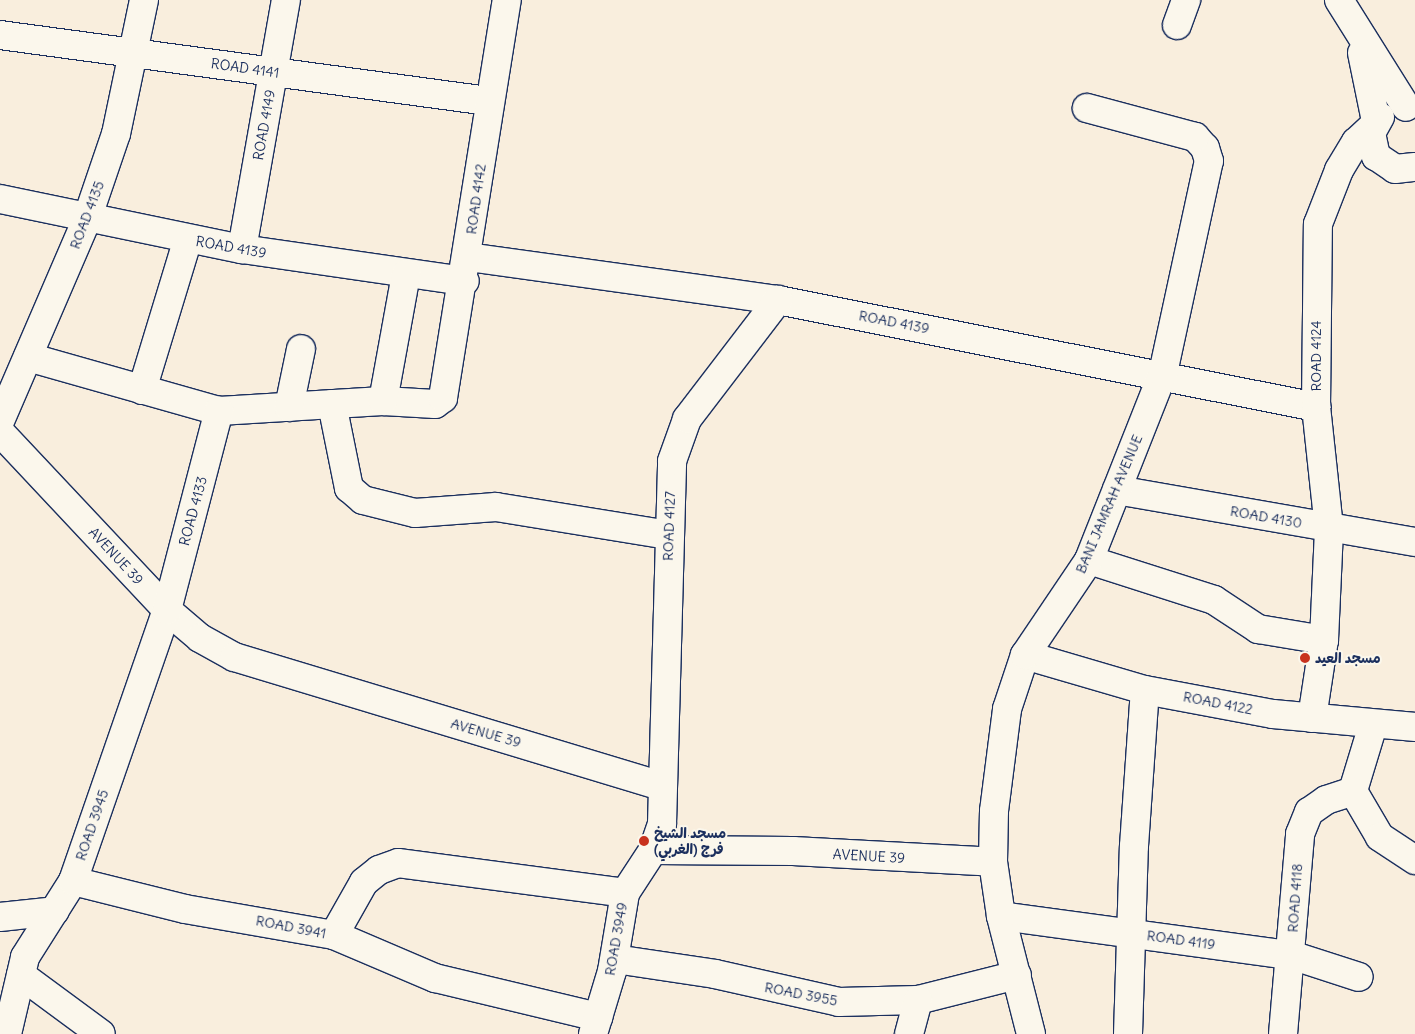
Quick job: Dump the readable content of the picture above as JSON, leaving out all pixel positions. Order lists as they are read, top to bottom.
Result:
{
  "streets": {
    "street": [
      "ROAD 4141",
      "ROAD 4149",
      "ROAD 4142",
      "ROAD 4135",
      "ROAD 4139",
      "ROAD 4124",
      "BANI JAMRAH AVENUE",
      "ROAD 4133",
      "ROAD 4130",
      "ROAD 4127",
      "AVENUE 39",
      "ROAD 4122",
      "ROAD 3945",
      "ROAD 4118",
      "ROAD 3941",
      "ROAD 3949",
      "ROAD 4119",
      "ROAD 3955"
    ]
  },
  "crossings": [
    ["ROAD 4141", "ROAD 4149"],
    ["ROAD 4141", "ROAD 4142"],
    ["ROAD 4141", "ROAD 4135"],
    ["ROAD 4149", "ROAD 4139"],
    ["ROAD 4142", "ROAD 4139"],
    ["ROAD 4135", "ROAD 4139"],
    ["ROAD 4139", "ROAD 4124"],
    ["ROAD 4139", "BANI JAMRAH AVENUE"],
    ["ROAD 4139", "ROAD 4127"],
    ["ROAD 4124", "ROAD 4130"],
    ["ROAD 4124", "ROAD 4122"],
    ["BANI JAMRAH AVENUE", "ROAD 4130"],
    ["BANI JAMRAH AVENUE", "AVENUE 39"],
    ["BANI JAMRAH AVENUE", "ROAD 4122"],
    ["BANI JAMRAH AVENUE", "ROAD 4119"],
    ["BANI JAMRAH AVENUE", "ROAD 3955"],
    ["ROAD 4133", "AVENUE 39"],
    ["ROAD 4133", "ROAD 3945"],
    ["ROAD 4127", "AVENUE 39"],
    ["AVENUE 39", "ROAD 3945"],
    ["AVENUE 39", "ROAD 3949"],
    ["ROAD 3945", "ROAD 3941"],
    ["ROAD 4118", "ROAD 4119"],
    ["ROAD 3941", "ROAD 3949"],
    ["ROAD 3949", "ROAD 3955"]
  ],
  "places": ["مسجد العيد", "مسجد الشيخ فرج (الغربي)"]
}
